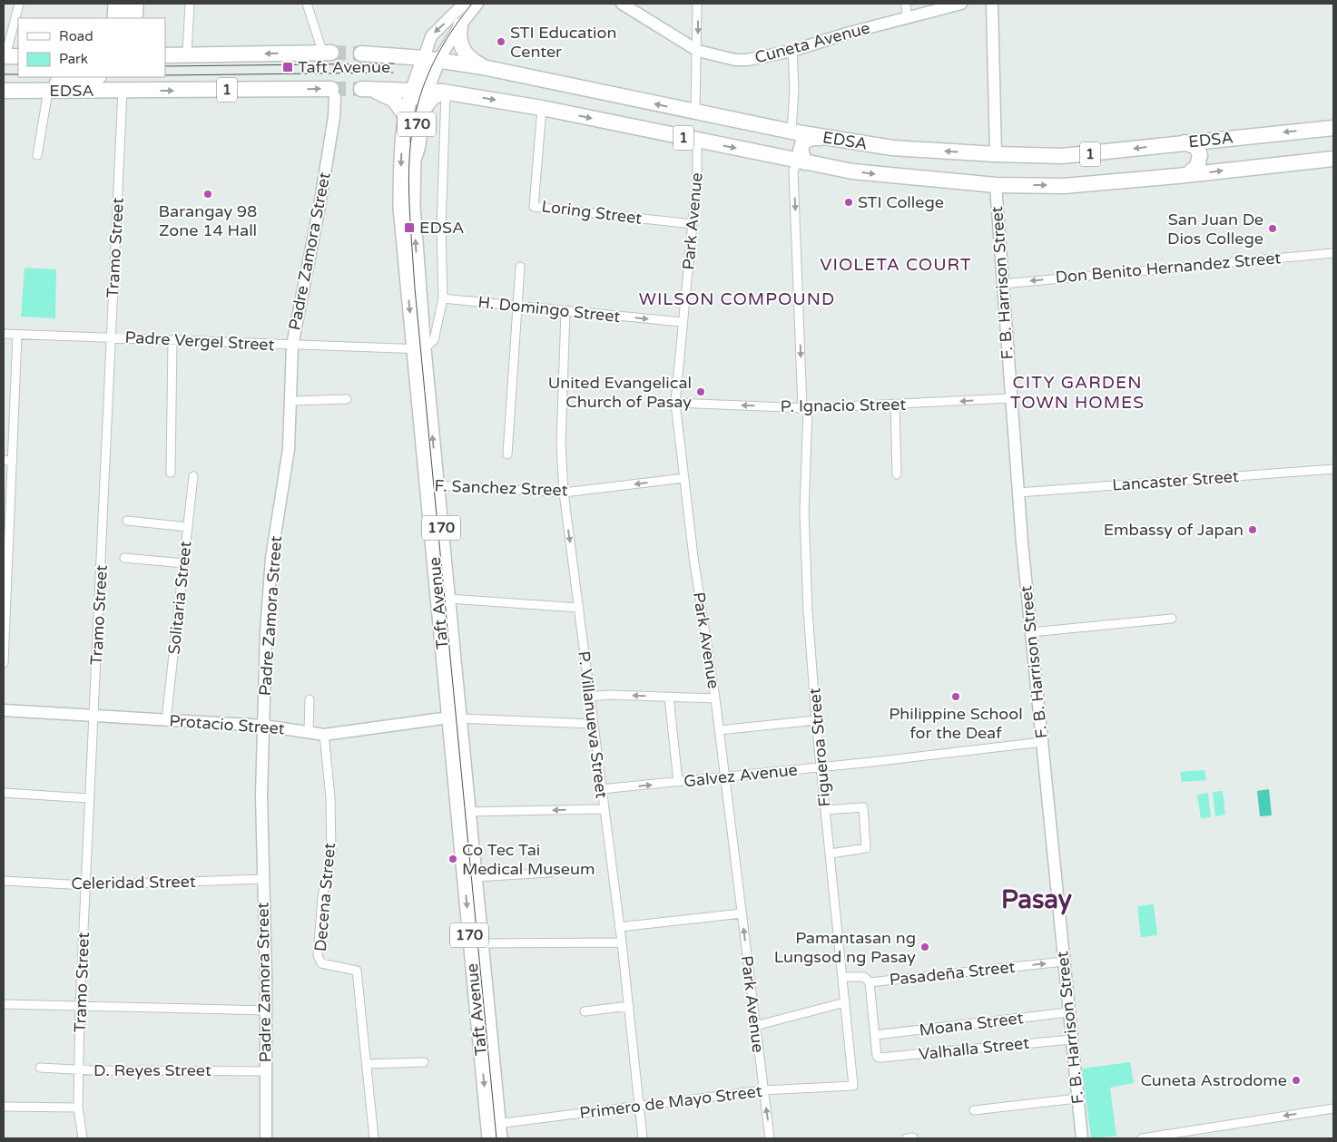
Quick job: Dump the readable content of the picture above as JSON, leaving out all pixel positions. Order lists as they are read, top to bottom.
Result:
{
  "streets": {
    "highway": ["1", "EDSA"],
    "main road": ["170", "Taft Avenue"],
    "street": [
      "Cuneta Avenue",
      "Loring Street",
      "Park Avenue",
      "Tramo Street",
      "Padre Zamora Street",
      "Don Benito Hernandez Street",
      "F. B. Harrison Street",
      "H. Domingo Street",
      "Padre Vergel Street",
      "P. Ignacio Street",
      "Lancaster Street",
      "F. Sanchez Street",
      "Solitaria Street",
      "Protacio Street",
      "P. Villanueva Street",
      "Figueroa Street",
      "Galvez Avenue",
      "Celeridad Street",
      "Decena Street",
      "Pasadeña Street",
      "Moana Street",
      "Valhalla Street",
      "D. Reyes Street",
      "Primero de Mayo Street"
    ]
  },
  "crossings": [
    ["EDSA", "Loring Street"],
    ["EDSA", "Park Avenue"],
    ["EDSA", "Tramo Street"],
    ["EDSA", "Padre Zamora Street"],
    ["EDSA", "F. B. Harrison Street"],
    ["EDSA", "Taft Avenue"],
    ["EDSA", "Figueroa Street"],
    ["Loring Street", "Park Avenue"],
    ["Park Avenue", "H. Domingo Street"],
    ["Park Avenue", "P. Ignacio Street"],
    ["Park Avenue", "F. Sanchez Street"],
    ["Park Avenue", "Galvez Avenue"],
    ["Park Avenue", "Primero de Mayo Street"],
    ["Tramo Street", "Padre Vergel Street"],
    ["Tramo Street", "Protacio Street"],
    ["Tramo Street", "Celeridad Street"],
    ["Tramo Street", "D. Reyes Street"],
    ["Padre Zamora Street", "Padre Vergel Street"],
    ["Padre Zamora Street", "Protacio Street"],
    ["Padre Zamora Street", "Celeridad Street"],
    ["Padre Zamora Street", "D. Reyes Street"],
    ["Don Benito Hernandez Street", "F. B. Harrison Street"],
    ["F. B. Harrison Street", "P. Ignacio Street"],
    ["F. B. Harrison Street", "Lancaster Street"],
    ["F. B. Harrison Street", "Galvez Avenue"],
    ["F. B. Harrison Street", "Pasadeña Street"],
    ["F. B. Harrison Street", "Moana Street"],
    ["F. B. Harrison Street", "Valhalla Street"],
    ["H. Domingo Street", "P. Villanueva Street"],
    ["Padre Vergel Street", "Taft Avenue"],
    ["P. Ignacio Street", "Figueroa Street"],
    ["F. Sanchez Street", "Taft Avenue"],
    ["F. Sanchez Street", "P. Villanueva Street"],
    ["Solitaria Street", "Protacio Street"],
    ["Taft Avenue", "Protacio Street"],
    ["Taft Avenue", "Primero de Mayo Street"],
    ["Protacio Street", "Decena Street"],
    ["P. Villanueva Street", "Galvez Avenue"],
    ["P. Villanueva Street", "Primero de Mayo Street"],
    ["Figueroa Street", "Galvez Avenue"],
    ["Figueroa Street", "Pasadeña Street"],
    ["Figueroa Street", "Primero de Mayo Street"],
    ["Moana Street", "Valhalla Street"]
  ],
  "one_way": [
    "Don Benito Hernandez Street",
    "H. Domingo Street",
    "P. Ignacio Street",
    "F. Sanchez Street",
    "Pasadeña Street"
  ],
  "districts": [
    "VIOLETA COURT",
    "WILSON COMPOUND",
    "CITY GARDEN TOWN HOMES",
    "Pasay"
  ],
  "places": {
    "other": [
      "STI Education Center",
      "Barangay 98 Zone 14 Hall",
      "STI College",
      "San Juan De Dios College",
      "United Evangelical Church of Pasay",
      "Embassy of Japan",
      "Philippine School for the Deaf",
      "Co Tec Tai Medical Museum",
      "Pamantasan ng Lungsod ng Pasay",
      "Cuneta Astrodome"
    ],
    "transit": ["Taft Avenue", "EDSA"]
  },
  "legend": ["Road", "Park"]
}
